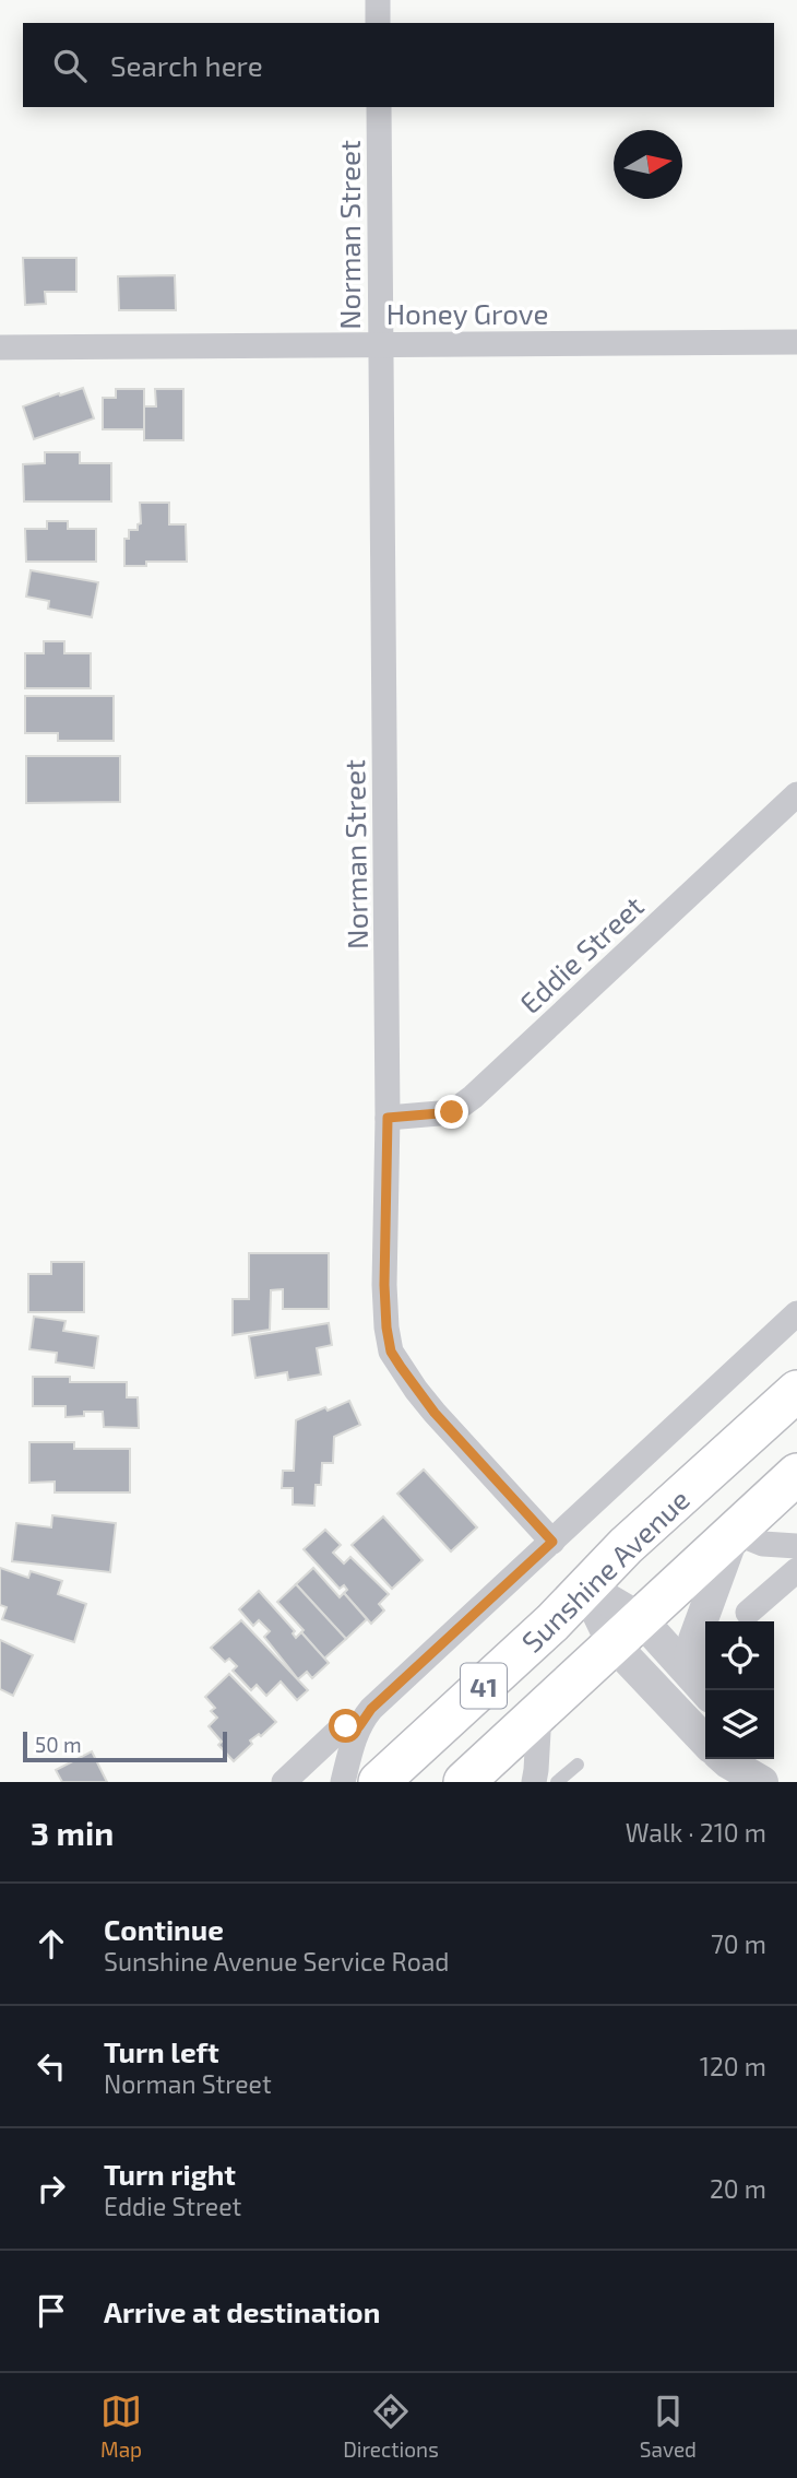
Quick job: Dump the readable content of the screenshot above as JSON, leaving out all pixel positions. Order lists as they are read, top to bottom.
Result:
{
  "streets": {
    "main road": ["Sunshine Avenue", "41"],
    "street": ["Norman Street", "Honey Grove", "Eddie Street"]
  },
  "crossings": [
    ["Norman Street", "Honey Grove"],
    ["Norman Street", "Eddie Street"]
  ],
  "scale_bar": "50 m",
  "north": "right",
  "page": {
    "search": "Search here",
    "scale": "50 m",
    "heading": ["3 min", "Walk · 210 m"],
    "list": [
      ["Continue", "Sunshine Avenue Service Road", "70 m"],
      ["Turn left", "Norman Street", "120 m"],
      ["Turn right", "Eddie Street", "20 m"],
      "Arrive at destination"
    ],
    "nav": ["Map", "Directions", "Saved"]
  }
}
